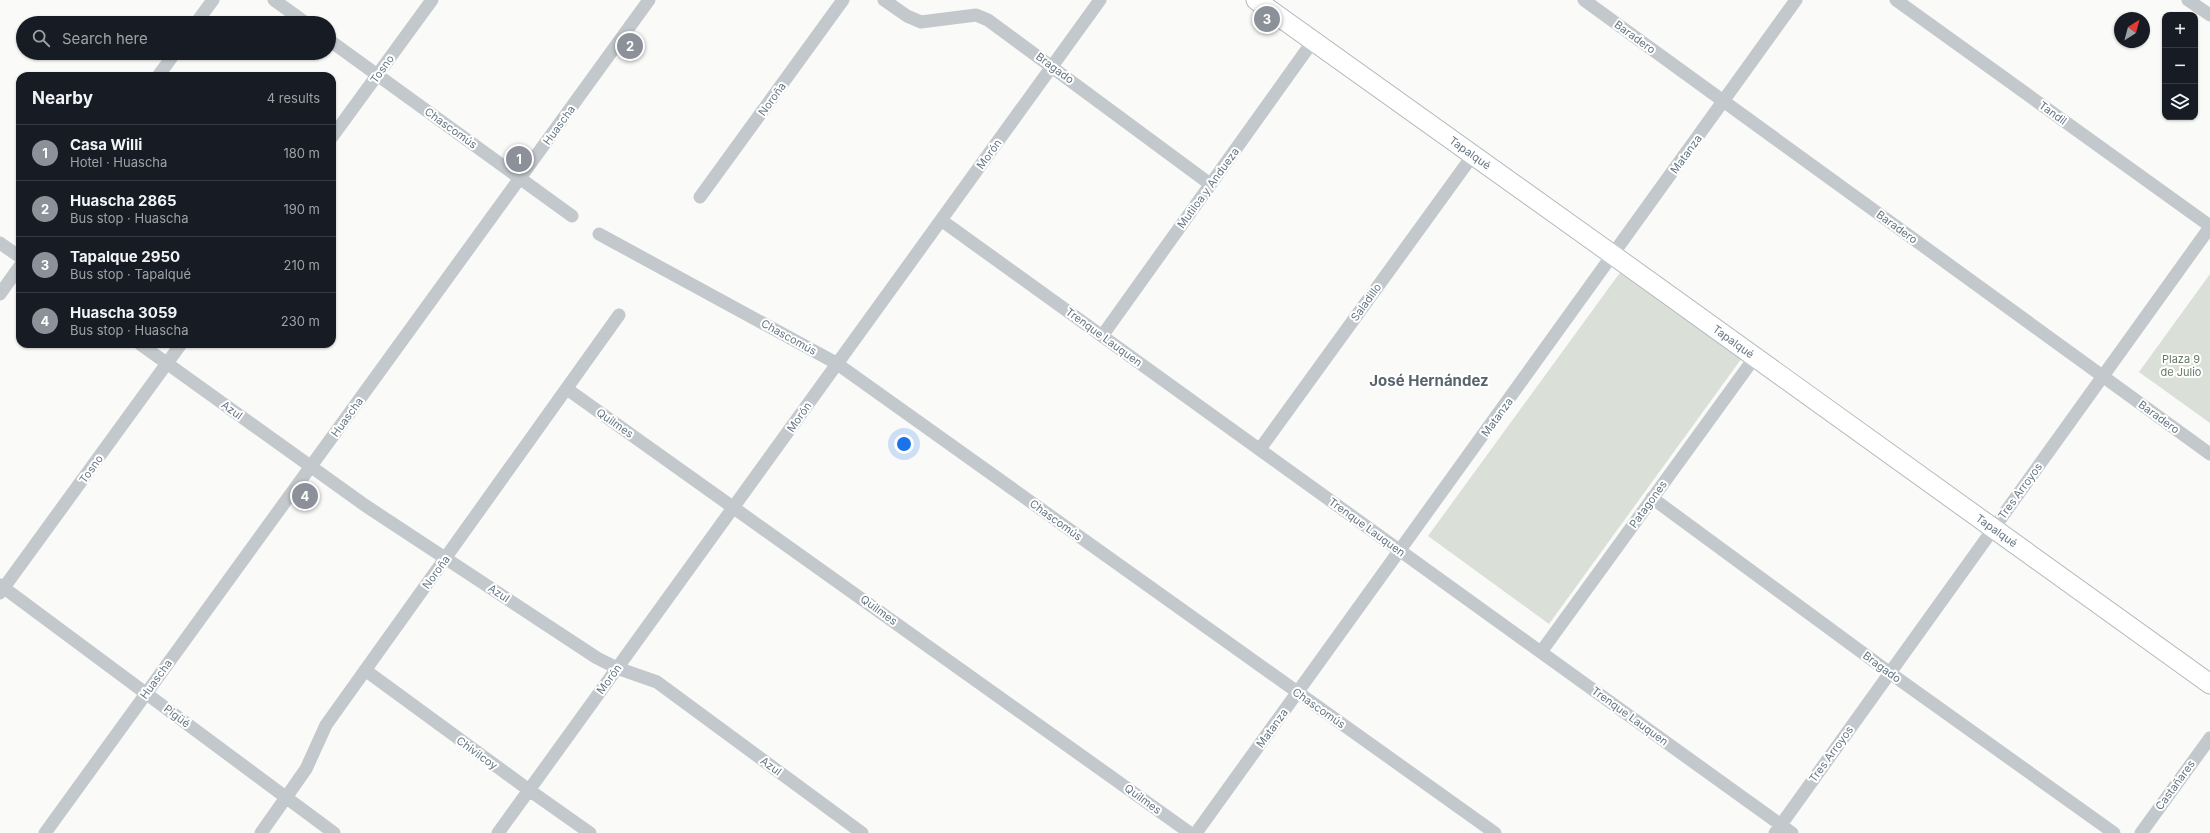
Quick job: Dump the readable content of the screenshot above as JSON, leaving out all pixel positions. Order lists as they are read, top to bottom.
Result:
{
  "streets": {
    "main road": ["Tapalqué"],
    "street": [
      "Baradero",
      "Bragado",
      "Tosno",
      "Noroña",
      "Tandil",
      "Huascha",
      "Chascomús",
      "Morón",
      "Matanza",
      "Mutiloa y Andueza",
      "Saladillo",
      "Trenque Lauquen",
      "Azul",
      "Quilmes",
      "Tres Arroyos",
      "Patagones",
      "Pigüé",
      "Chivilcoy",
      "Castañares"
    ]
  },
  "crossings": [
    ["Baradero", "Matanza"],
    ["Baradero", "Tres Arroyos"],
    ["Bragado", "Morón"],
    ["Bragado", "Mutiloa y Andueza"],
    ["Bragado", "Tres Arroyos"],
    ["Bragado", "Patagones"],
    ["Tosno", "Chascomús"],
    ["Tosno", "Azul"],
    ["Tosno", "Pigüé"],
    ["Noroña", "Azul"],
    ["Noroña", "Quilmes"],
    ["Noroña", "Pigüé"],
    ["Noroña", "Chivilcoy"],
    ["Tandil", "Tres Arroyos"],
    ["Huascha", "Chascomús"],
    ["Huascha", "Azul"],
    ["Huascha", "Pigüé"],
    ["Chascomús", "Morón"],
    ["Chascomús", "Matanza"],
    ["Tapalqué", "Matanza"],
    ["Tapalqué", "Mutiloa y Andueza"],
    ["Tapalqué", "Saladillo"],
    ["Tapalqué", "Tres Arroyos"],
    ["Tapalqué", "Patagones"],
    ["Morón", "Trenque Lauquen"],
    ["Morón", "Azul"],
    ["Morón", "Quilmes"],
    ["Morón", "Chivilcoy"],
    ["Matanza", "Trenque Lauquen"],
    ["Mutiloa y Andueza", "Trenque Lauquen"],
    ["Saladillo", "Trenque Lauquen"],
    ["Trenque Lauquen", "Tres Arroyos"],
    ["Trenque Lauquen", "Patagones"]
  ],
  "districts": ["José Hernández"],
  "parks": ["Plaza 9 de Julio"],
  "north": "top right",
  "page": {
    "pins": [
      "3",
      "2",
      "1",
      "4"
    ],
    "map_buttons": ["+", "−"],
    "search": "Search here",
    "heading": ["Nearby", "4 results"],
    "list": [
      {
        "mark": "1",
        "name": "Casa Willi",
        "note": "Hotel · Huascha",
        "value": "180 m"
      },
      {
        "mark": "2",
        "name": "Huascha 2865",
        "note": "Bus stop · Huascha",
        "value": "190 m"
      },
      {
        "mark": "3",
        "name": "Tapalque 2950",
        "note": "Bus stop · Tapalqué",
        "value": "210 m"
      },
      {
        "mark": "4",
        "name": "Huascha 3059",
        "note": "Bus stop · Huascha",
        "value": "230 m"
      }
    ]
  }
}
